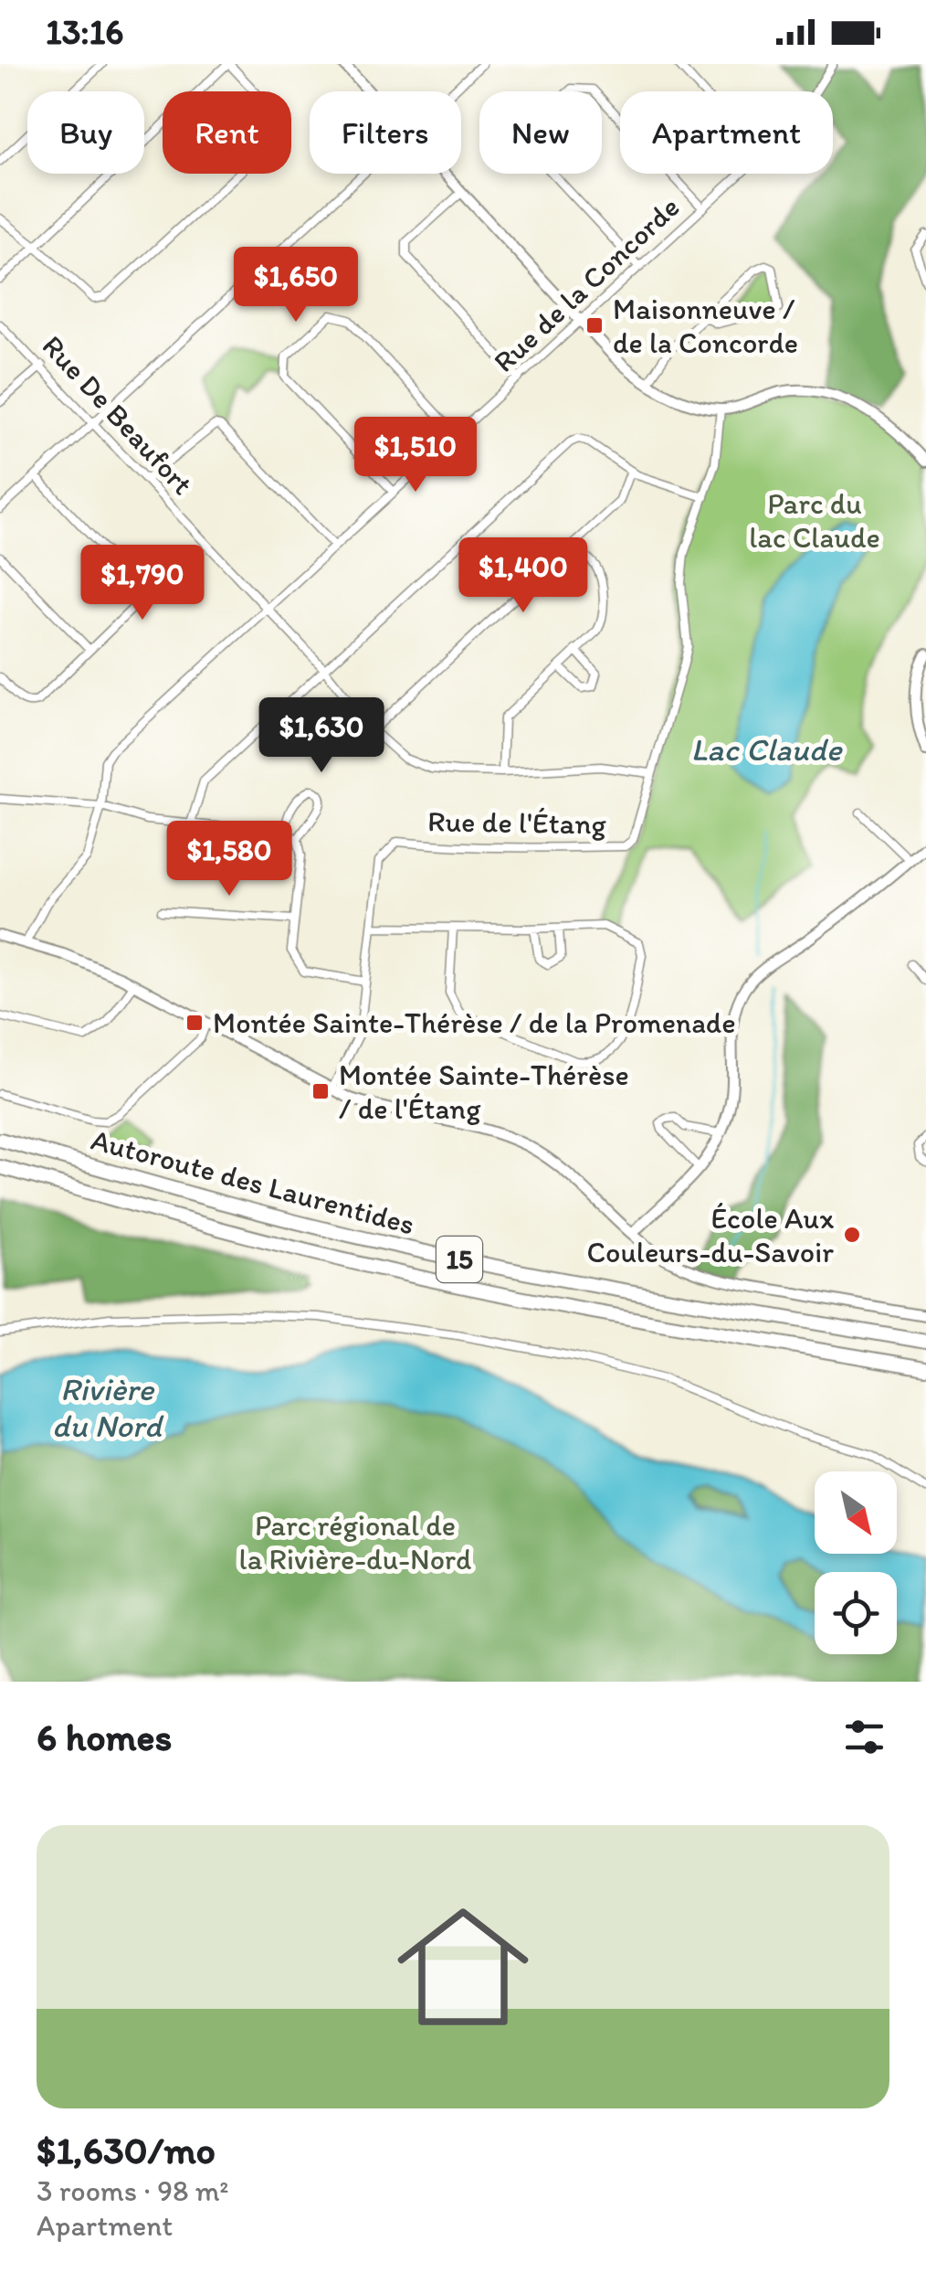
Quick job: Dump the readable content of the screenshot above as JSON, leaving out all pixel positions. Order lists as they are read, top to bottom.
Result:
{
  "streets": {
    "highway": ["Autoroute des Laurentides", "15"],
    "street": ["Rue de la Concorde", "Rue De Beaufort", "Rue de l'Étang"]
  },
  "crossings": [
    ["Rue de la Concorde", "Rue De Beaufort"],
    ["Rue De Beaufort", "Rue de l'Étang"]
  ],
  "water": ["Lac Claude", "Rivière du Nord"],
  "parks": ["Parc du lac Claude", "Parc régional de la Rivière-du-Nord"],
  "places": {
    "transit": ["Maisonneuve / de la Concorde", "Montée Sainte-Thérèse / de la Promenade", "Montée Sainte-Thérèse / de l'Étang"],
    "other": ["École Aux Couleurs-du-Savoir"]
  },
  "north": "bottom right",
  "page": {
    "status": "13:16",
    "chip": [
      "Buy",
      "Rent",
      "Filters",
      "New",
      "Apartment"
    ],
    "price": [
      "$1,650",
      "$1,510",
      "$1,400",
      "$1,790",
      "$1,630",
      "$1,580"
    ],
    "heading": "6 homes",
    "list": [
      {
        "name": "$1,630/mo",
        "note": "3 rooms · 98 m² · Apartment"
      }
    ]
  }
}
